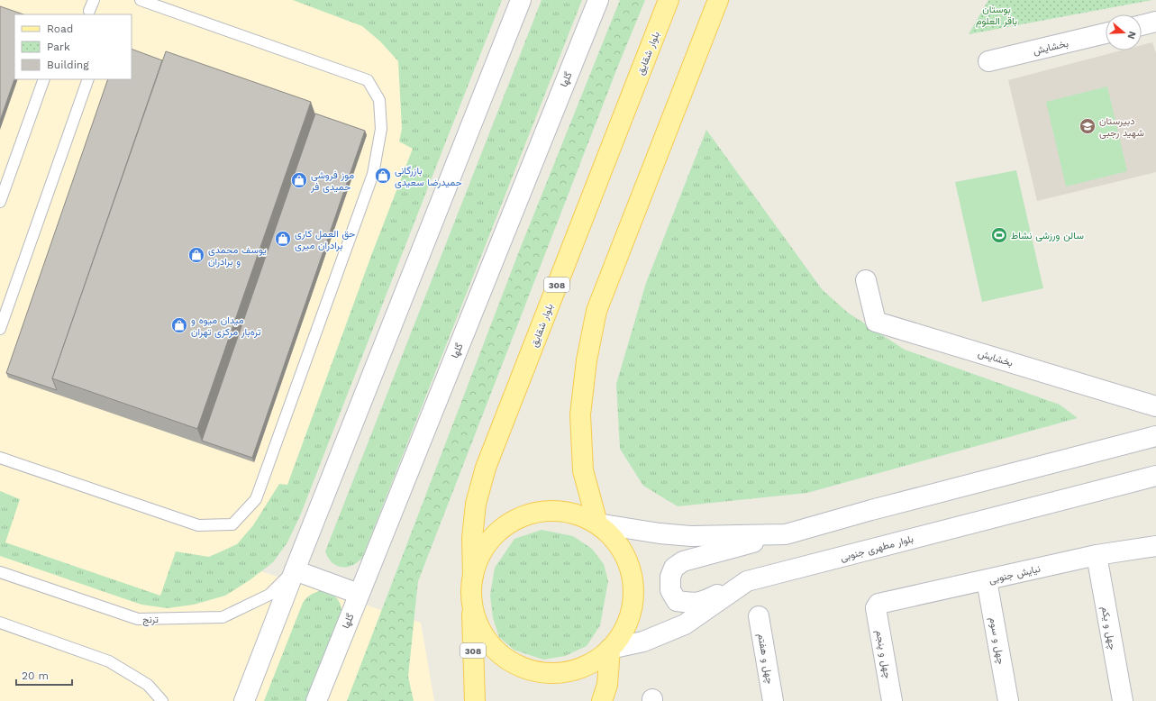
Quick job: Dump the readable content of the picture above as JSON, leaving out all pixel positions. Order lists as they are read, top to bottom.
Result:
{
  "streets": {
    "main road": ["بلوار شقایق", "308"],
    "street": [
      "بخشایش",
      "گلها",
      "بلوار مطهری جنوبی",
      "نیایش جنوبی",
      "چهل و یکم",
      "چهل و سوم",
      "چهل و پنجم",
      "چهل و هفتم"
    ],
    "lane": ["ترنج"]
  },
  "crossings": [
    ["نیایش جنوبی", "چهل و یکم"],
    ["نیایش جنوبی", "چهل و سوم"],
    ["نیایش جنوبی", "چهل و پنجم"]
  ],
  "parks": ["بوستان باقر العلوم"],
  "places": {
    "school or university": ["دبیرستان شهید رجبی"],
    "shop": [
      "بازرگانی حمیدرضا سعیدی",
      "موز فروشی حمیدی فر",
      "حق العمل کاری برادران میری",
      "یوسف محمدی و برادران",
      "میدان میوه و تره‌بار مرکزی تهران"
    ],
    "sports": ["سالن ورزشی نشاط"]
  },
  "legend": ["Road", "Park", "Building"],
  "scale_bar": "20 m",
  "north": "right"
}
